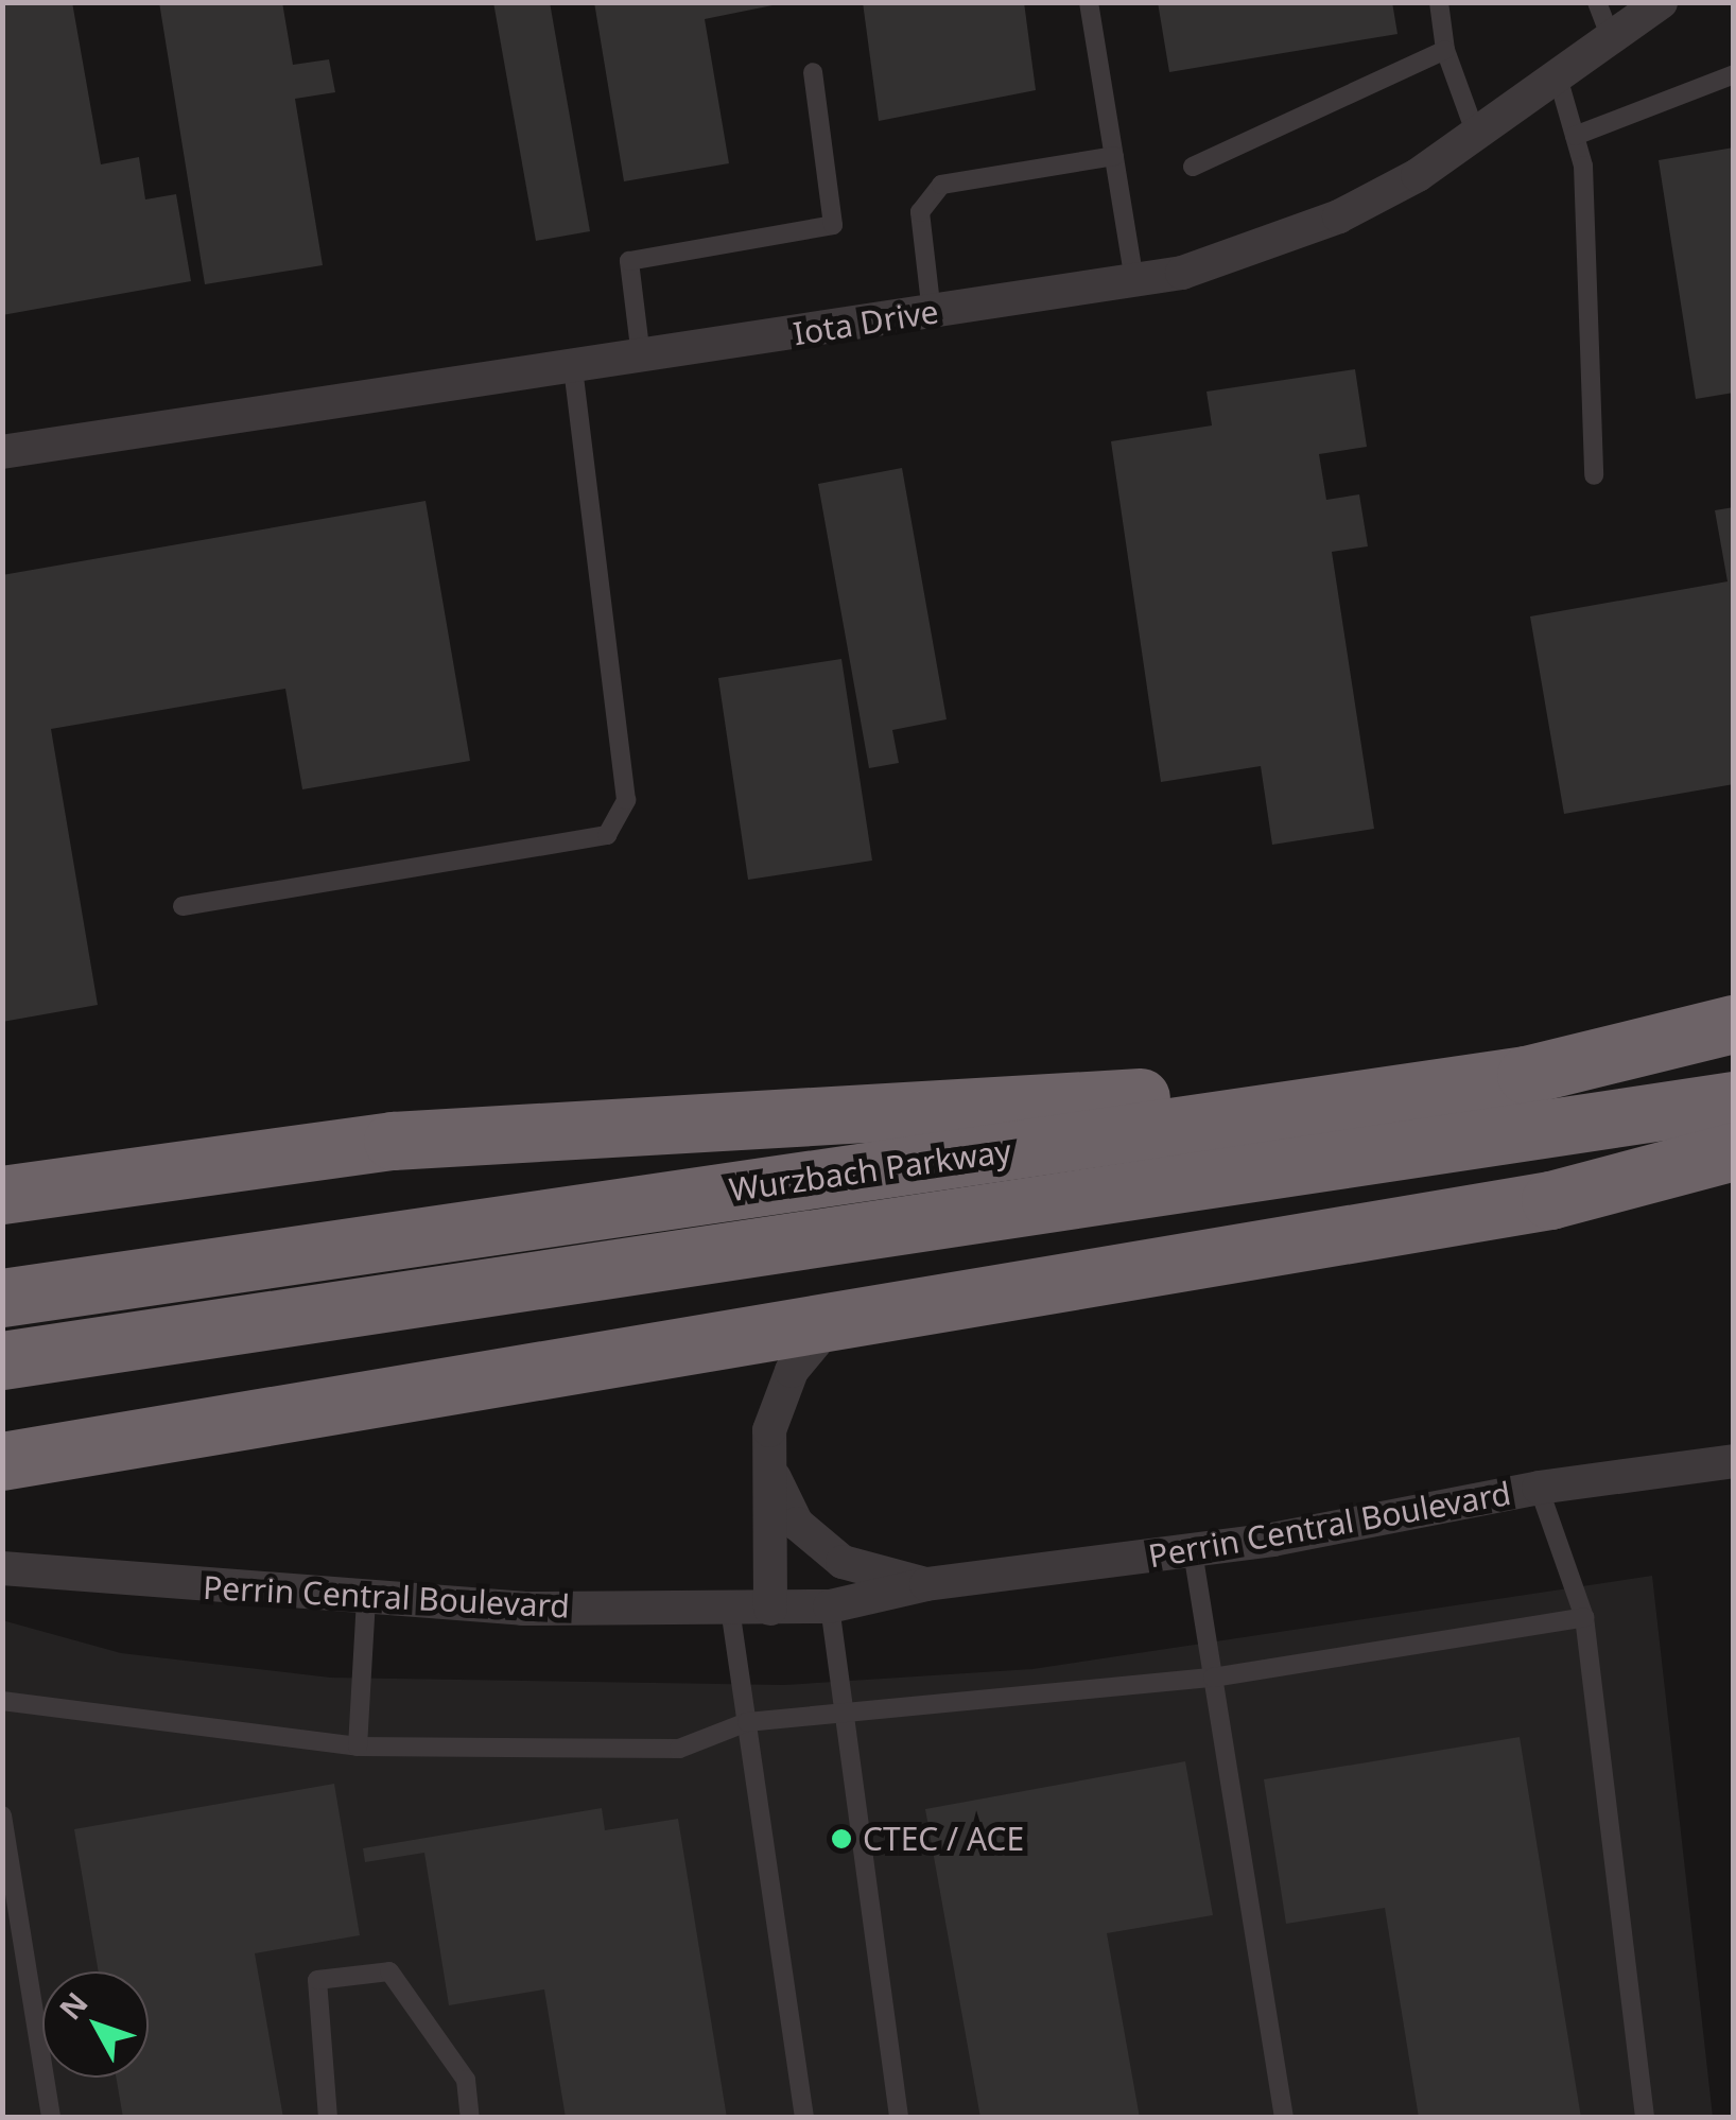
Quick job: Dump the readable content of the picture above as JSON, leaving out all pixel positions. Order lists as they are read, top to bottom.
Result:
{
  "streets": {
    "highway": ["Wurzbach Parkway"],
    "street": ["Iota Drive", "Perrin Central Boulevard"]
  },
  "places": ["CTEC / ACE"],
  "north": "top left"
}
